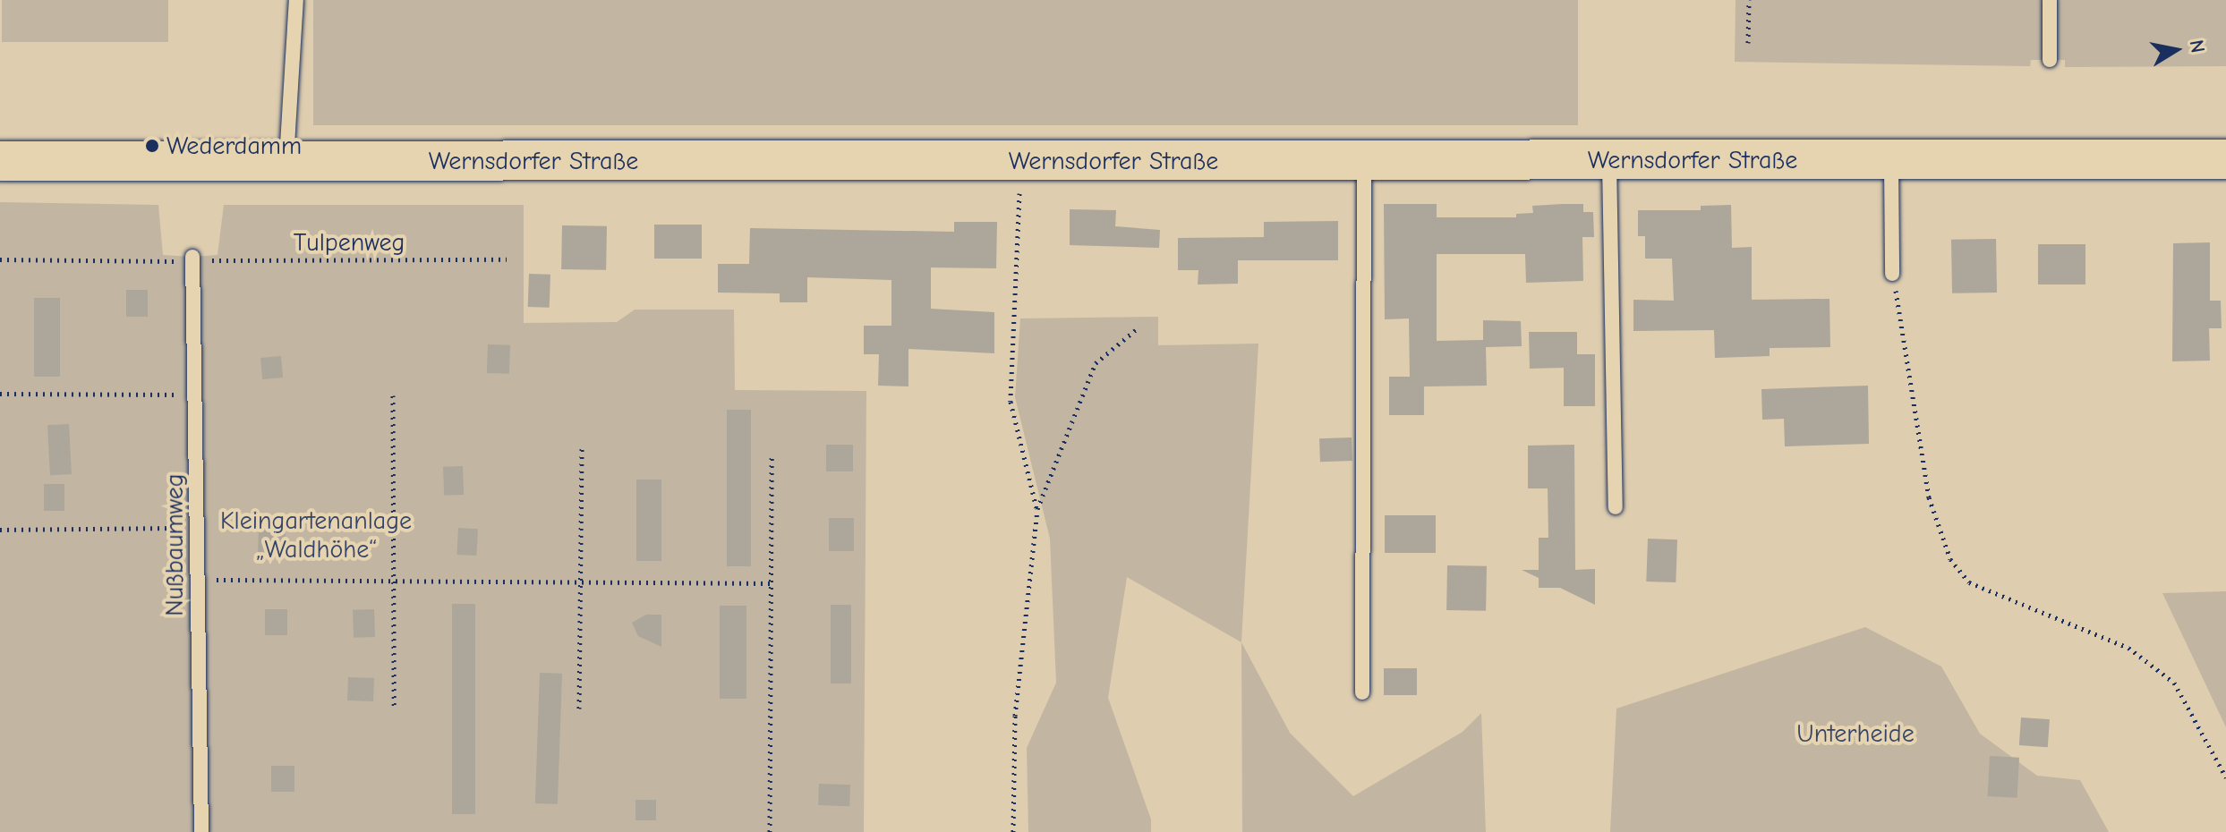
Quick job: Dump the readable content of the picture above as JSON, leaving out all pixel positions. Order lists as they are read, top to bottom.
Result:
{
  "streets": {
    "main road": ["Wernsdorfer Straße"],
    "lane": ["Nußbaumweg"],
    "path": ["Tulpenweg"]
  },
  "crossings": [
    ["Tulpenweg", "Nußbaumweg"]
  ],
  "parks": ["Kleingartenanlage „Waldhöhe“", "Unterheide"],
  "places": ["Wederdamm"],
  "north": "right"
}
